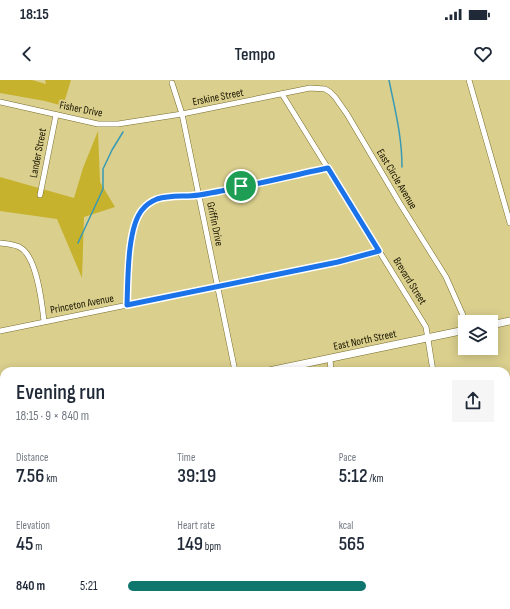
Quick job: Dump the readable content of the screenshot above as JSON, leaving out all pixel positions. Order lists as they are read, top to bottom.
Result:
{
  "streets": {
    "main road": ["East North Street"],
    "street": [
      "Erskine Street",
      "Fisher Drive",
      "Lander Street",
      "East Circle Avenue",
      "Griffin Drive",
      "Brevard Street",
      "Princeton Avenue"
    ]
  },
  "crossings": [
    ["Erskine Street", "Fisher Drive"],
    ["Erskine Street", "East Circle Avenue"],
    ["Erskine Street", "Griffin Drive"],
    ["Erskine Street", "Brevard Street"],
    ["Fisher Drive", "Lander Street"],
    ["Fisher Drive", "Griffin Drive"],
    ["East Circle Avenue", "Brevard Street"],
    ["Griffin Drive", "Princeton Avenue"],
    ["Brevard Street", "Princeton Avenue"],
    ["Brevard Street", "East North Street"]
  ],
  "page": {
    "status": "18:15",
    "header": "Tempo",
    "heading": ["Evening run", "18:15 · 9 × 840 m"],
    "stats": [
      ["Distance", "7.56 km"],
      ["Time", "39:19"],
      ["Pace", "5:12 /km"],
      ["Elevation", "45 m"],
      ["Heart rate", "149 bpm"],
      ["kcal", "565"]
    ],
    "list": [
      {
        "name": "840 m",
        "note": "5:21"
      }
    ]
  }
}
